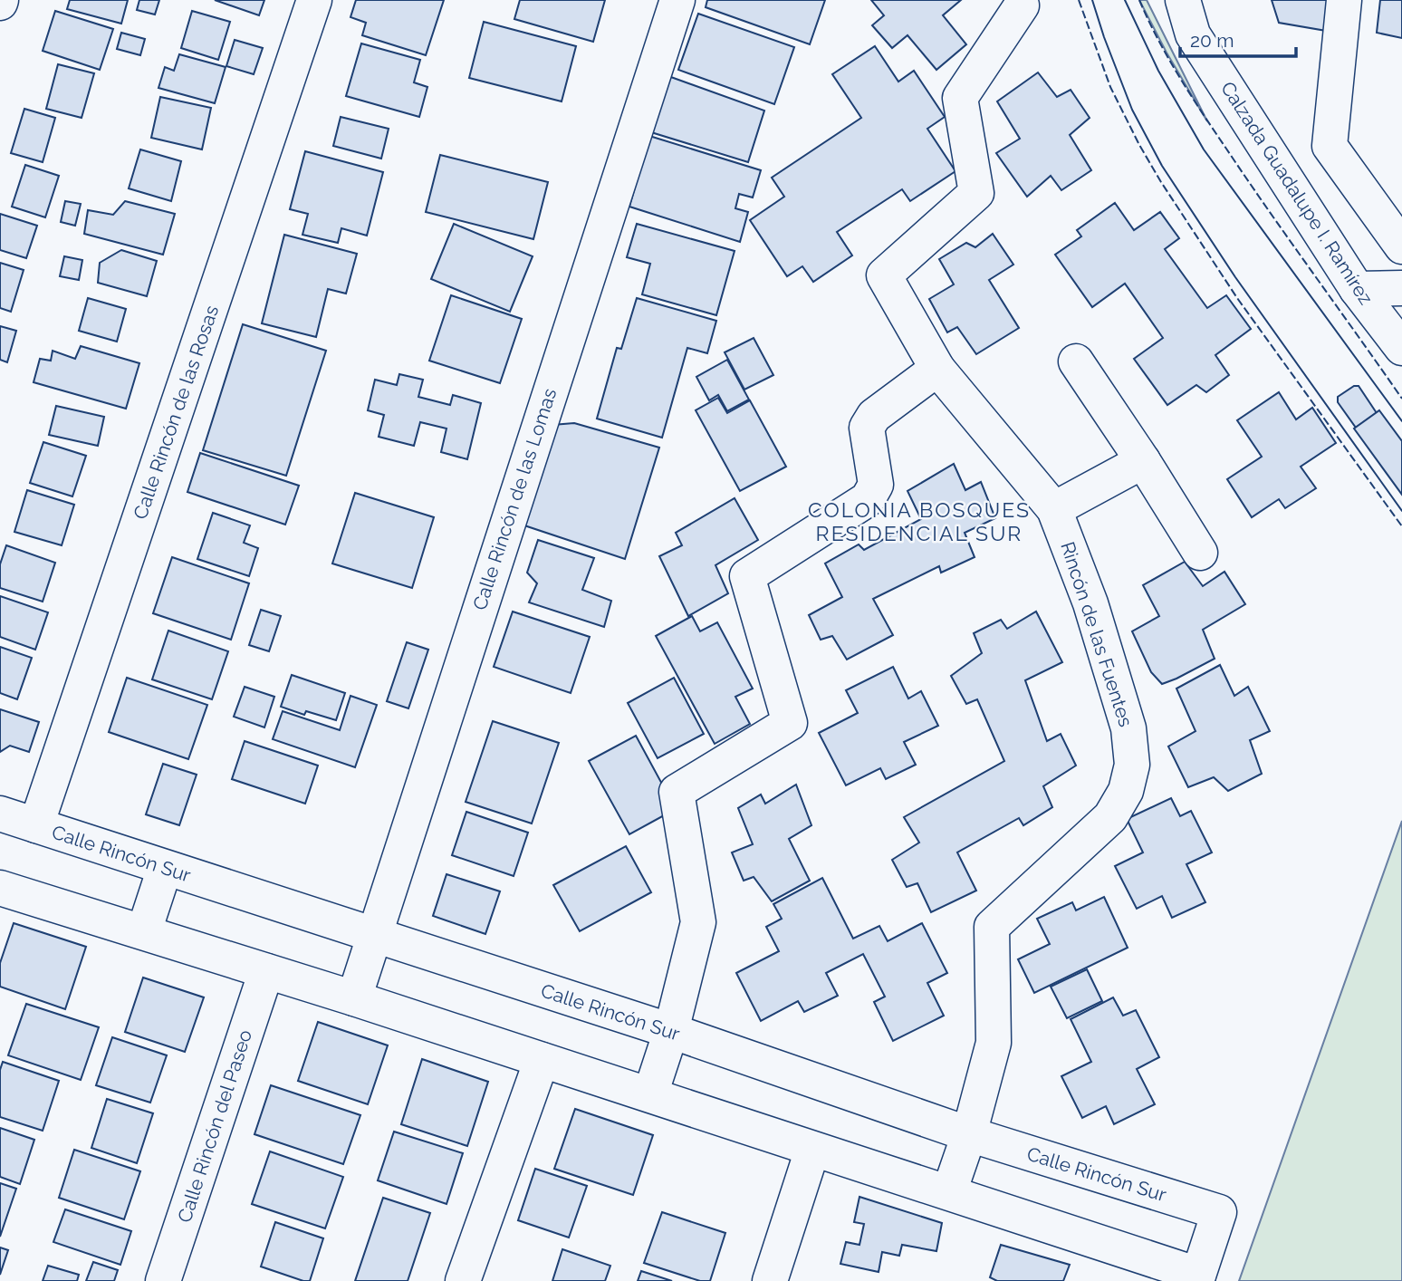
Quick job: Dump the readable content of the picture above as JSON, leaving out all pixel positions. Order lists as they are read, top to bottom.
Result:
{
  "streets": {
    "street": [
      "Calzada Guadalupe I. Ramírez",
      "Calle Rincón de las Rosas",
      "Calle Rincón de las Lomas",
      "Rincón de las Fuentes",
      "Calle Rincón Sur",
      "Calle Rincón del Paseo"
    ]
  },
  "crossings": [
    ["Calle Rincón de las Rosas", "Calle Rincón Sur"],
    ["Calle Rincón de las Lomas", "Calle Rincón Sur"],
    ["Rincón de las Fuentes", "Calle Rincón Sur"]
  ],
  "districts": ["COLONIA BOSQUES RESIDENCIAL SUR"],
  "scale_bar": "20 m"
}
